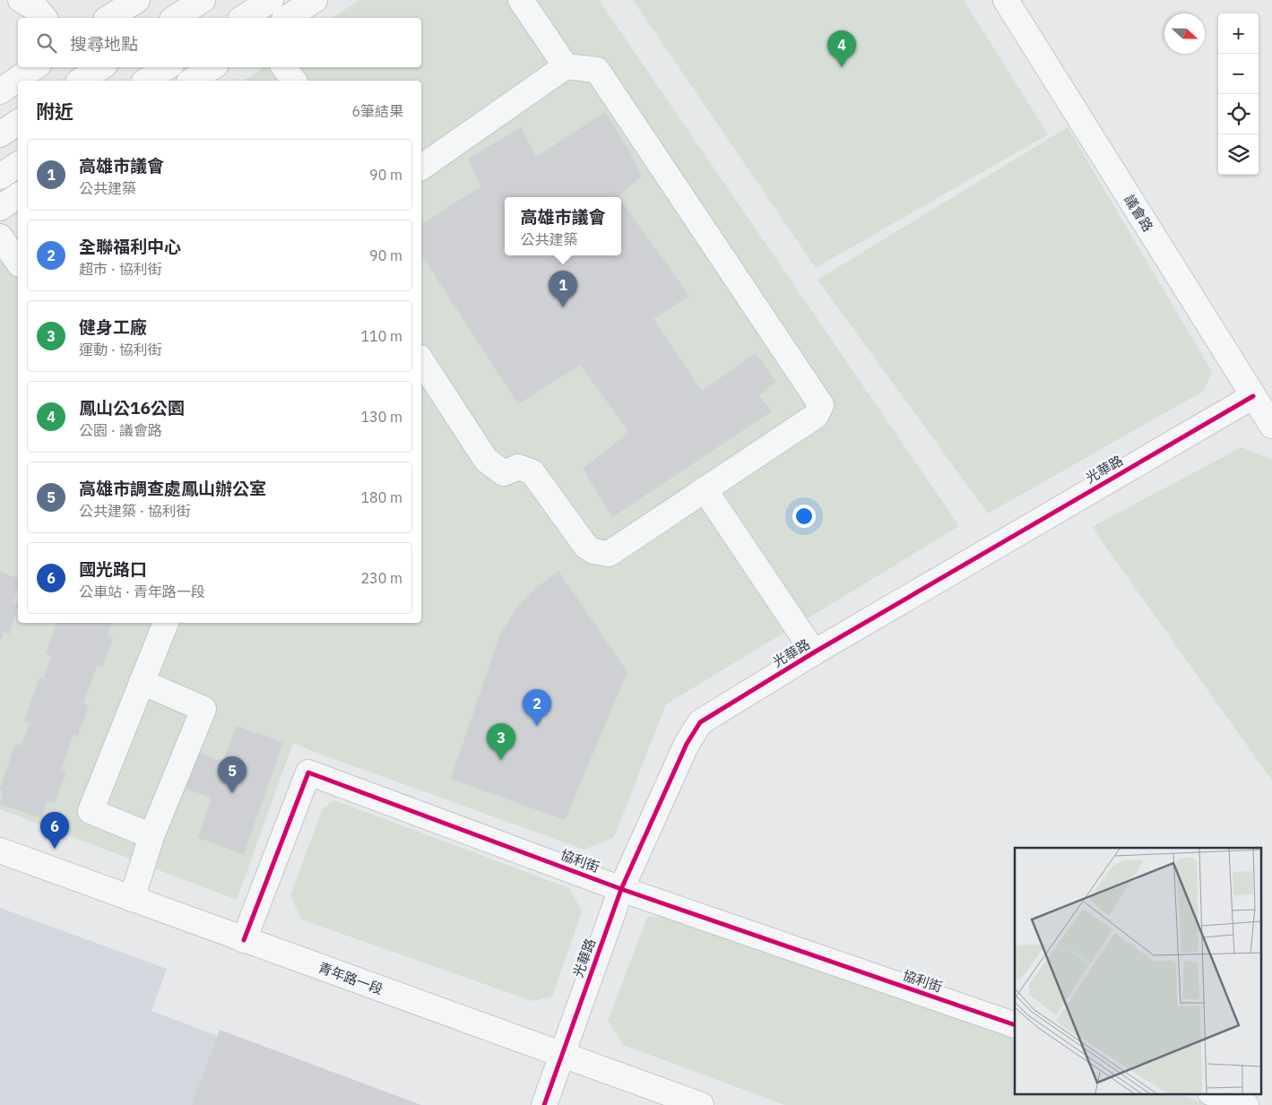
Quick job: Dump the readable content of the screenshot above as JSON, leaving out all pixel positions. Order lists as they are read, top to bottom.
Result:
{
  "streets": {
    "street": [
      "議會路",
      "光華路",
      "協利街",
      "青年路一段"
    ]
  },
  "crossings": [
    ["議會路", "光華路"],
    ["光華路", "協利街"],
    ["光華路", "青年路一段"],
    ["協利街", "青年路一段"]
  ],
  "north": "right",
  "page": {
    "map_buttons": ["+", "−"],
    "search": "搜尋地點",
    "pins": [
      "4",
      "1",
      "2",
      "3",
      "5",
      "6"
    ],
    "heading": ["附近", "6筆結果"],
    "list": [
      {
        "mark": "1",
        "name": "高雄市議會",
        "note": "公共建築",
        "value": "90 m"
      },
      {
        "mark": "2",
        "name": "全聯福利中心",
        "note": "超市 · 協利街",
        "value": "90 m"
      },
      {
        "mark": "3",
        "name": "健身工廠",
        "note": "運動 · 協利街",
        "value": "110 m"
      },
      {
        "mark": "4",
        "name": "鳳山公16公園",
        "note": "公園 · 議會路",
        "value": "130 m"
      },
      {
        "mark": "5",
        "name": "高雄市調查處鳳山辦公室",
        "note": "公共建築 · 協利街",
        "value": "180 m"
      },
      {
        "mark": "6",
        "name": "國光路口",
        "note": "公車站 · 青年路一段",
        "value": "230 m"
      }
    ],
    "popup": ["高雄市議會", "公共建築"]
  }
}
